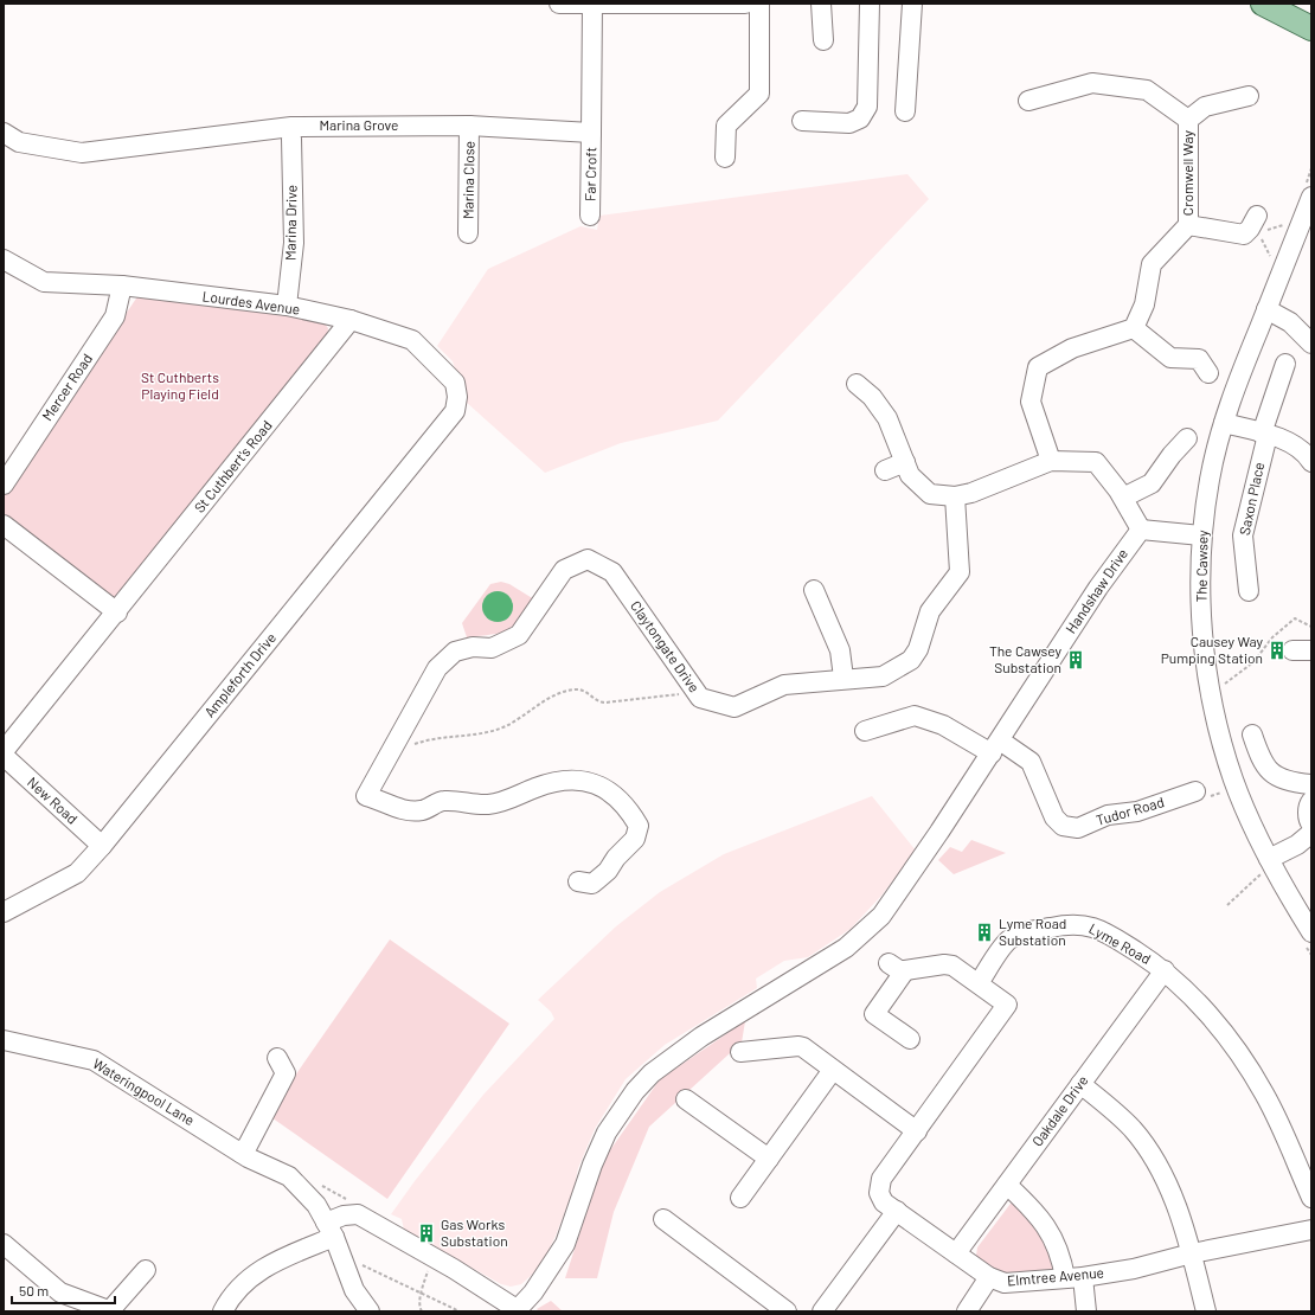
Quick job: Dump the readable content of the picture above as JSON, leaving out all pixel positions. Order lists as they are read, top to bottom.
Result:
{
  "streets": {
    "street": [
      "Marina Grove",
      "Cromwell Way",
      "Far Croft",
      "Marina Close",
      "Marina Drive",
      "Lourdes Avenue",
      "Mercer Road",
      "St Cuthbert's Road",
      "Saxon Place",
      "The Cawsey",
      "Handshaw Drive",
      "Claytongate Drive",
      "Ampleforth Drive",
      "New Road",
      "Tudor Road",
      "Lyme Road",
      "Wateringpool Lane",
      "Oakdale Drive",
      "Elmtree Avenue"
    ]
  },
  "crossings": [
    ["Marina Grove", "Far Croft"],
    ["Marina Grove", "Marina Close"],
    ["Marina Drive", "Lourdes Avenue"],
    ["Lourdes Avenue", "Mercer Road"],
    ["Lourdes Avenue", "St Cuthbert's Road"],
    ["Lourdes Avenue", "Ampleforth Drive"],
    ["Handshaw Drive", "Tudor Road"],
    ["Ampleforth Drive", "New Road"],
    ["Lyme Road", "Oakdale Drive"],
    ["Oakdale Drive", "Elmtree Avenue"]
  ],
  "parks": ["St Cuthberts Playing Field"],
  "places": {
    "building": [
      "Causey Way Pumping Station",
      "The Cawsey Substation",
      "Lyme Road Substation",
      "Gas Works Substation"
    ]
  },
  "scale_bar": "50 m"
}
